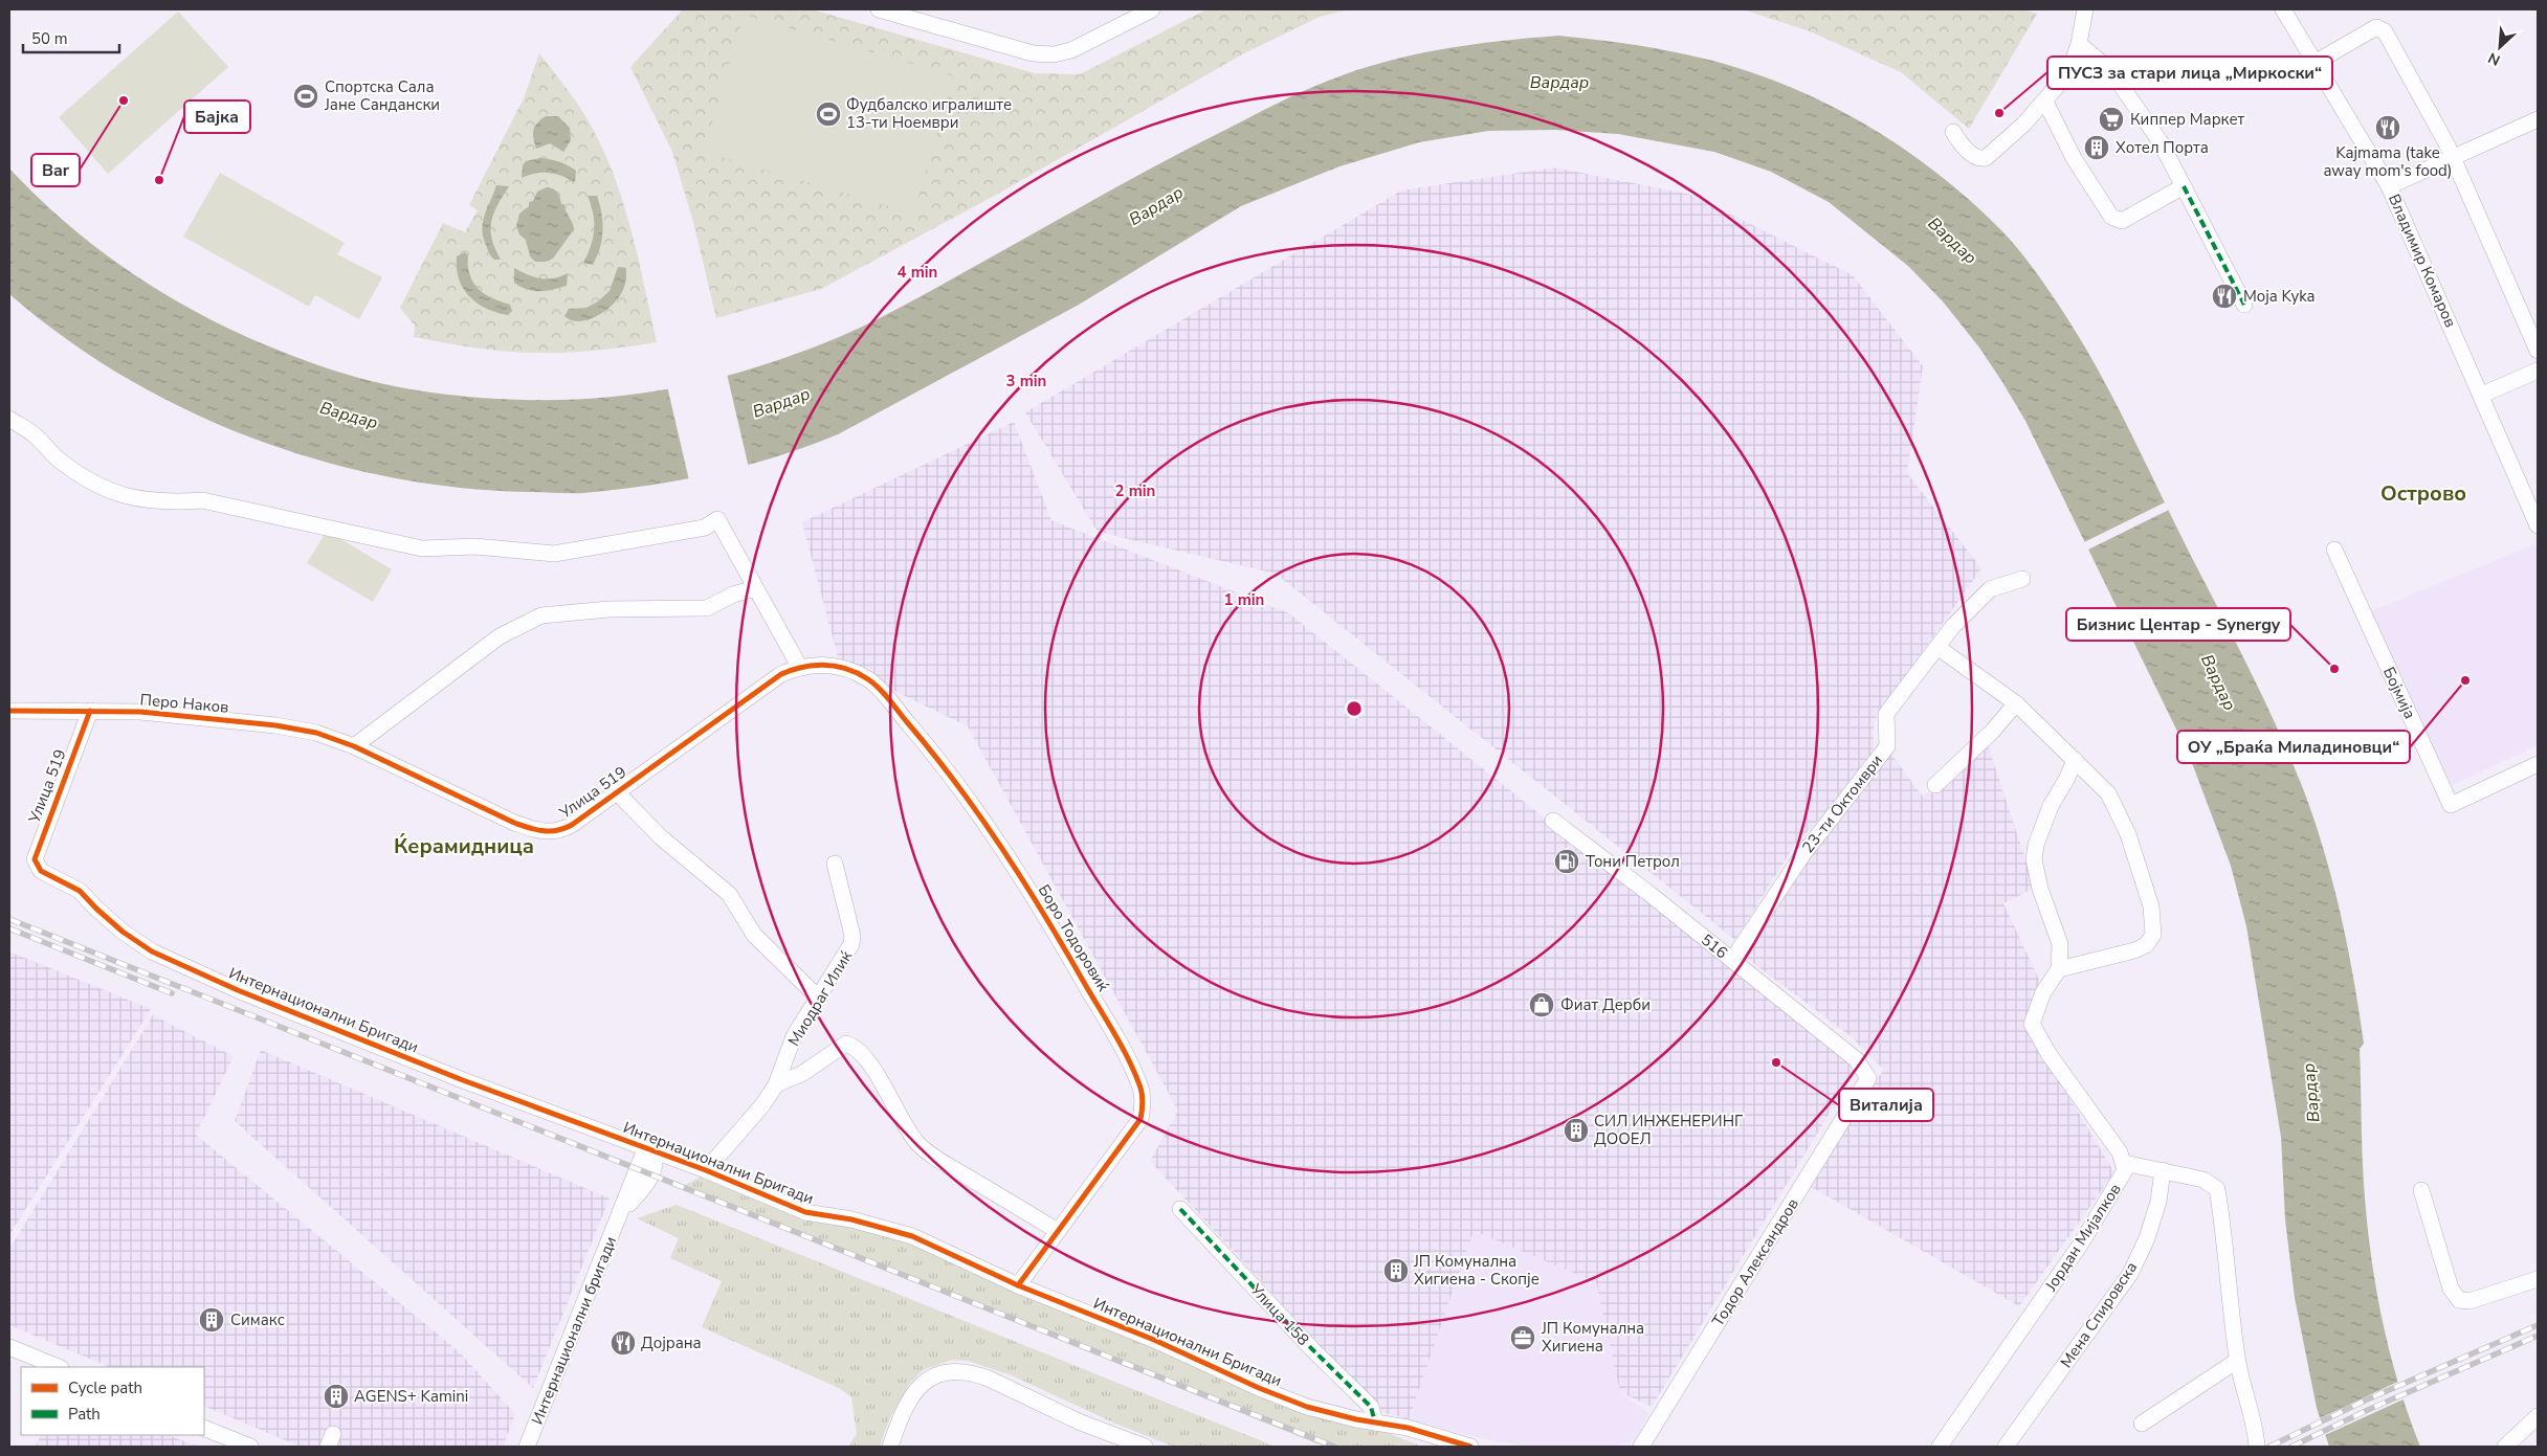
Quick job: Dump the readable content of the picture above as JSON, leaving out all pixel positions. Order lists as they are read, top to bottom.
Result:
{
  "streets": {
    "street": [
      "Владимир Комаров",
      "Бојмија",
      "Перо Наков",
      "Улица 519",
      "23-ти Октомври",
      "Боро Тодоровиќ",
      "516",
      "Миодраг Илиќ",
      "Интернационални Бригади",
      "Јордан Мијалков",
      "Тодор Александров",
      "Улица 158",
      "Мена Спировска",
      "Интернационални бригади"
    ]
  },
  "crossings": [
    ["Перо Наков", "Улица 519"],
    ["Улица 519", "Боро Тодоровиќ"],
    ["Улица 519", "Интернационални Бригади"],
    ["23-ти Октомври", "516"],
    ["Боро Тодоровиќ", "Интернационални Бригади"],
    ["516", "Тодор Александров"],
    ["Миодраг Илиќ", "Интернационални Бригади"],
    ["Интернационални Бригади", "Улица 158"],
    ["Интернационални Бригади", "Интернационални бригади"]
  ],
  "districts": ["Острово", "Ќерамидница"],
  "water": ["Вардар"],
  "places": {
    "sports": ["Спортска Сала Јане Сандански", "Фудбалско игралиште 13-ти Ноември"],
    "other": [
      "Bar",
      "ПУСЗ за стари лица „Миркоски“",
      "Бајка",
      "Бизнис Центар - Synergy",
      "ОУ „Браќа Миладиновци“",
      "Виталија"
    ],
    "supermarket": ["Киппер Маркет"],
    "restaurant": ["Kajmama (take away mom's food)", "Moja Kyka", "Дојрана"],
    "building": [
      "Хотел Порта",
      "СИЛ ИНЖЕНЕРИНГ ДООЕЛ",
      "ЈП Комунална Хигиена - Скопје",
      "Симакс",
      "AGENS+ Kamini"
    ],
    "fuel station": ["Тони Петрол"],
    "shop": ["Фиат Дерби"],
    "office": ["ЈП Комунална Хигиена"]
  },
  "legend": ["Cycle path", "Path"],
  "scale_bar": "50 m",
  "north": "bottom left",
  "rings": [
    "4 min",
    "3 min",
    "2 min",
    "1 min"
  ]
}
